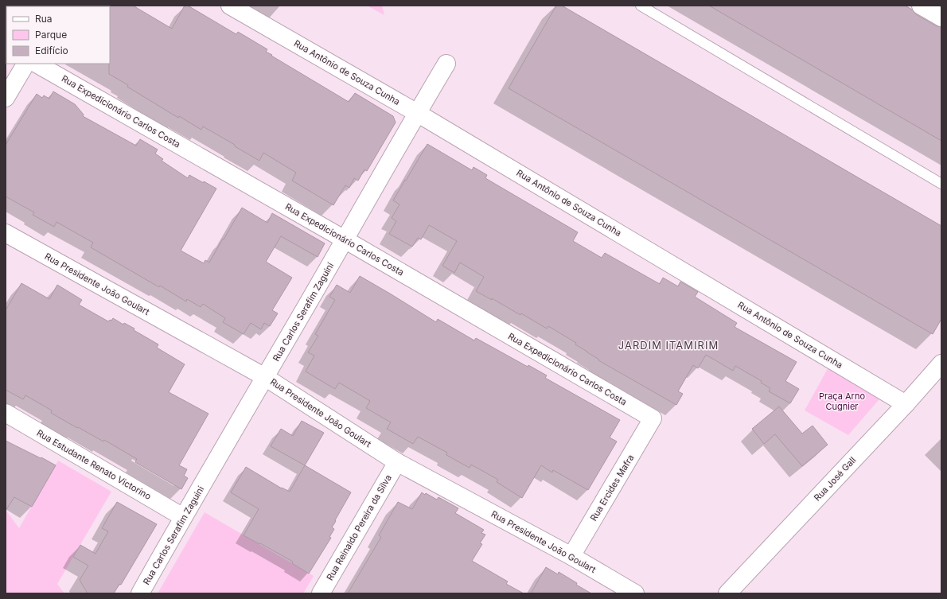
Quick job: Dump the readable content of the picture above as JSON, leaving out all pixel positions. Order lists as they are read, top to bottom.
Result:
{
  "streets": {
    "street": [
      "Rua Antônio de Souza Cunha",
      "Rua Expedicionário Carlos Costa",
      "Rua Presidente João Goulart",
      "Rua Carlos Serafim Zaguini",
      "Rua Estudante Renato Victorino",
      "Rua José Gall",
      "Rua Ercides Mafra",
      "Rua Reinaldo Pereira da Silva"
    ]
  },
  "crossings": [
    ["Rua Antônio de Souza Cunha", "Rua Carlos Serafim Zaguini"],
    ["Rua Antônio de Souza Cunha", "Rua José Gall"],
    ["Rua Expedicionário Carlos Costa", "Rua Carlos Serafim Zaguini"],
    ["Rua Expedicionário Carlos Costa", "Rua Ercides Mafra"],
    ["Rua Presidente João Goulart", "Rua Carlos Serafim Zaguini"],
    ["Rua Presidente João Goulart", "Rua Ercides Mafra"],
    ["Rua Presidente João Goulart", "Rua Reinaldo Pereira da Silva"],
    ["Rua Carlos Serafim Zaguini", "Rua Estudante Renato Victorino"]
  ],
  "districts": ["JARDIM ITAMIRIM"],
  "parks": ["Praça Arno Cugnier"],
  "legend": ["Rua", "Parque", "Edifício"]
}
